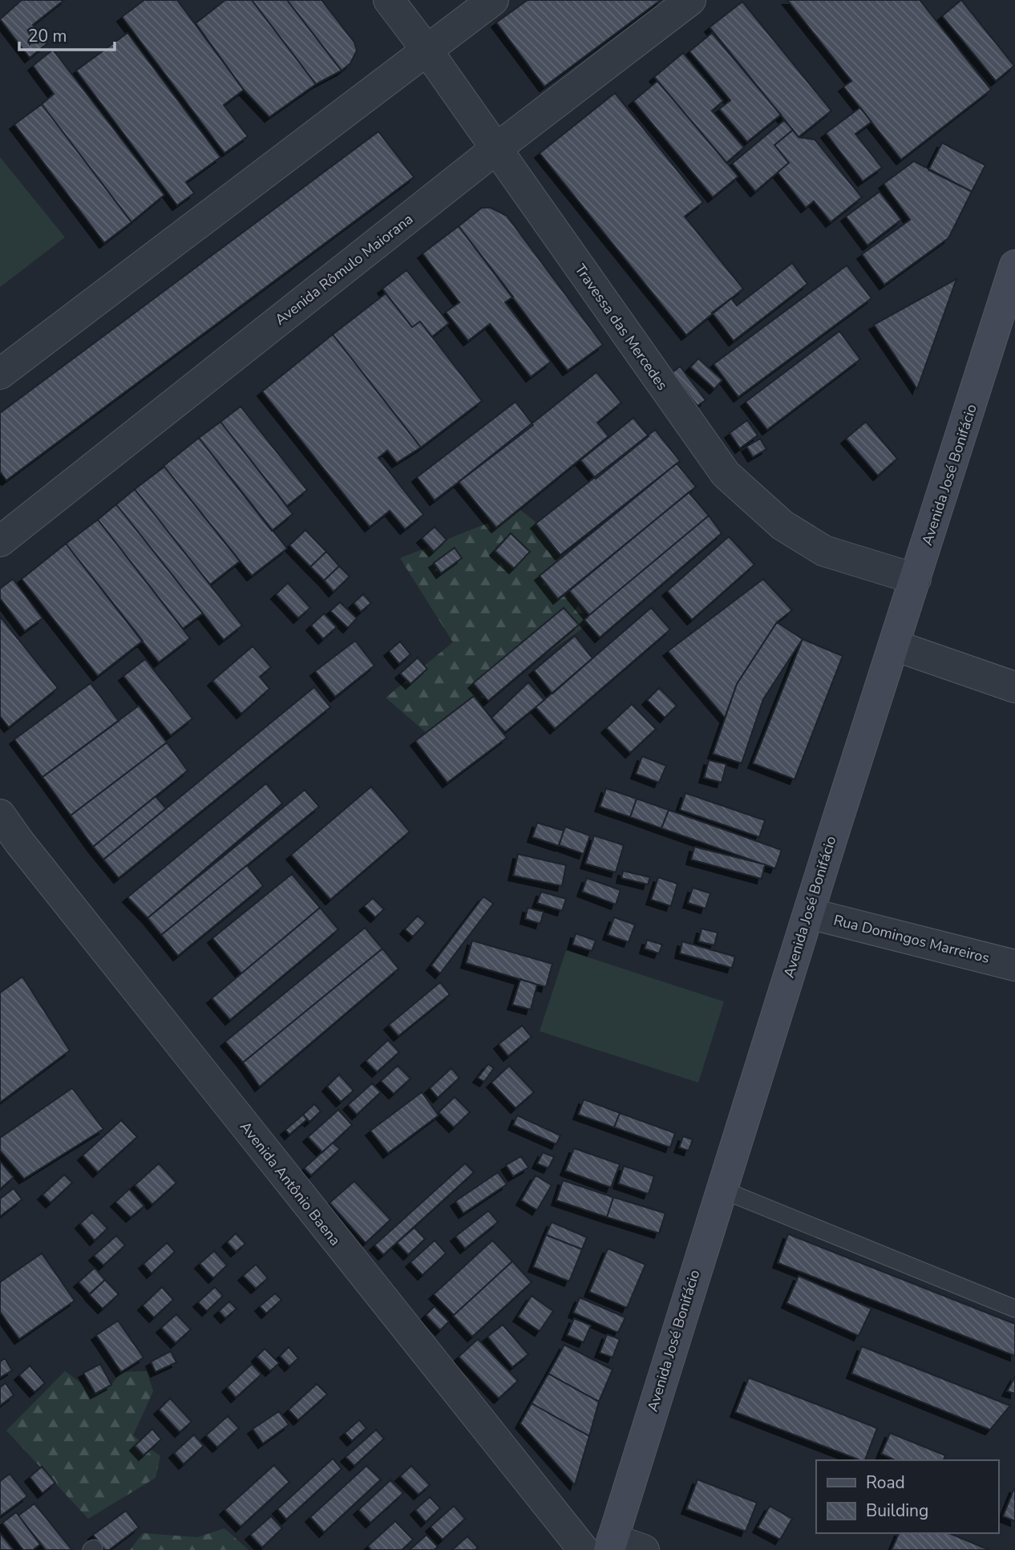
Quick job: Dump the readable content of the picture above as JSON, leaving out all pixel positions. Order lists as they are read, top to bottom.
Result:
{
  "streets": {
    "main road": ["Avenida José Bonifácio"],
    "street": [
      "Avenida Rômulo Maiorana",
      "Travessa das Mercedes",
      "Rua Domingos Marreiros",
      "Avenida Antônio Baena"
    ]
  },
  "crossings": [
    ["Avenida Rômulo Maiorana", "Travessa das Mercedes"],
    ["Travessa das Mercedes", "Avenida José Bonifácio"],
    ["Avenida José Bonifácio", "Rua Domingos Marreiros"]
  ],
  "legend": ["Road", "Building"],
  "scale_bar": "20 m"
}
